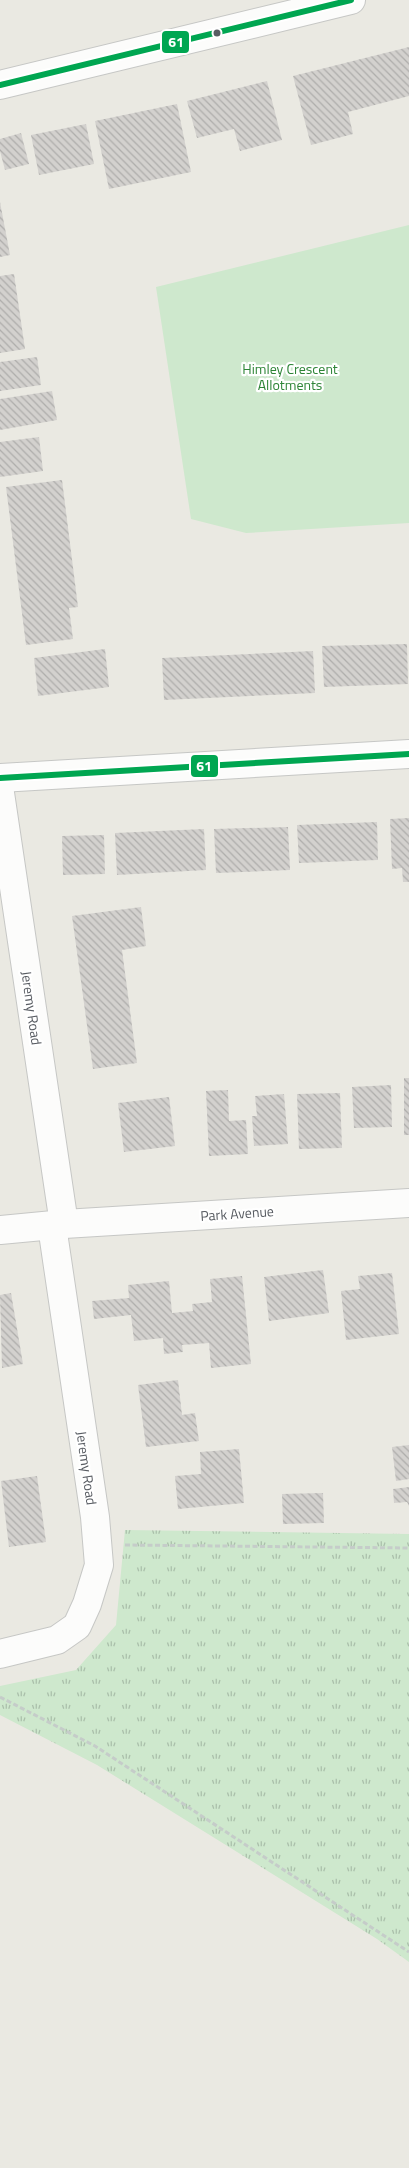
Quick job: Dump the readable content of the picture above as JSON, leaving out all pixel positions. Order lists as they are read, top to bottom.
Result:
{
  "streets": {
    "street": ["Jeremy Road", "Park Avenue"]
  },
  "crossings": [
    ["Jeremy Road", "Park Avenue"]
  ],
  "parks": ["Himley Crescent Allotments"],
  "lines": ["transit line 61"]
}
